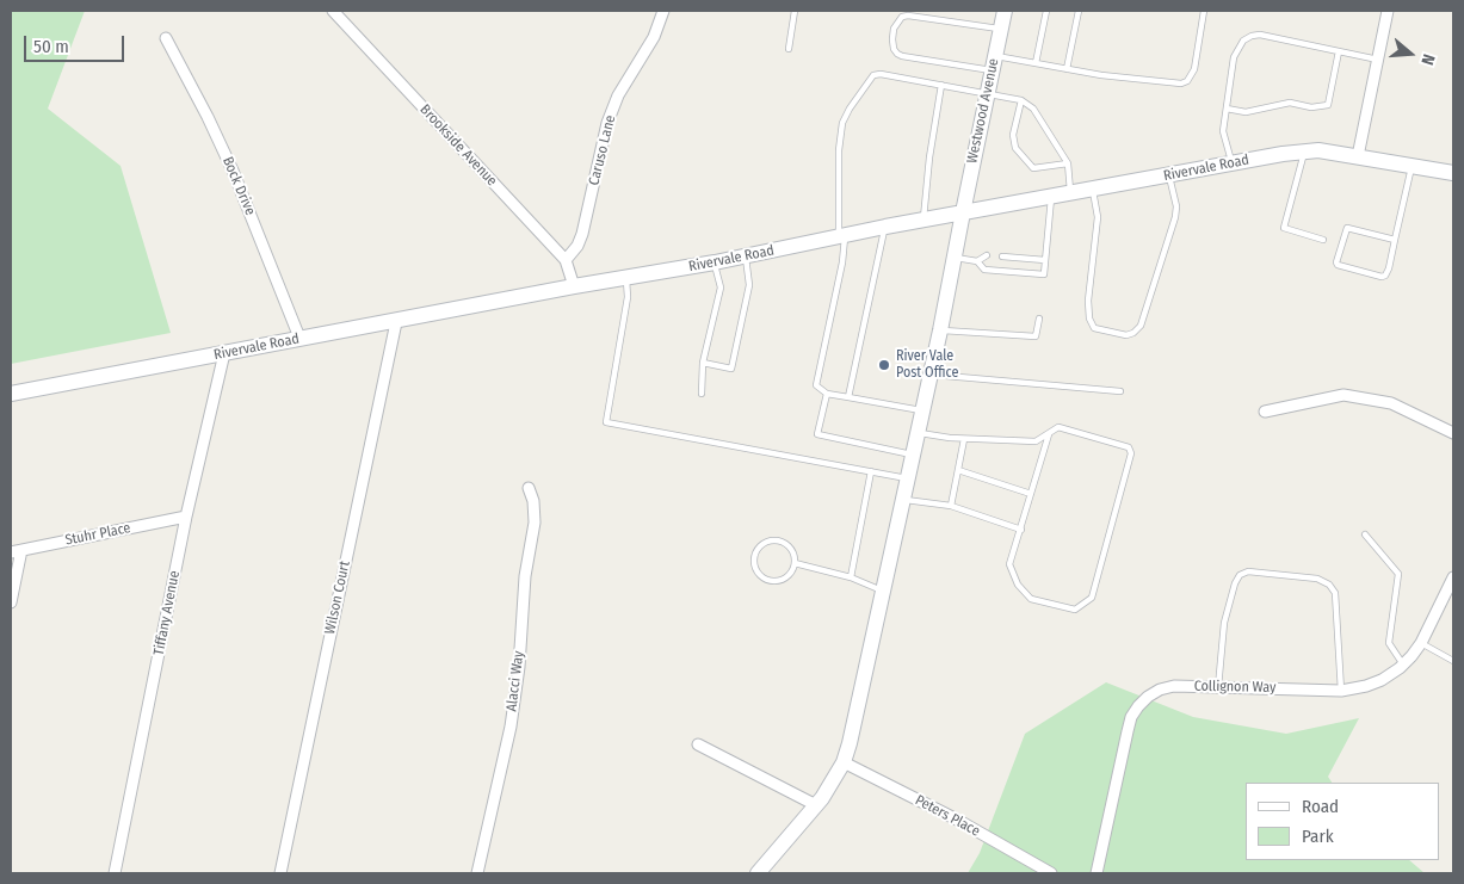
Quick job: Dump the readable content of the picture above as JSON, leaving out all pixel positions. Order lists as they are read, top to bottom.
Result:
{
  "streets": {
    "street": [
      "Westwood Avenue",
      "Brookside Avenue",
      "Caruso Lane",
      "Rivervale Road",
      "Bock Drive",
      "Stuhr Place",
      "Wilson Court",
      "Tiffany Avenue",
      "Alacci Way",
      "Collignon Way",
      "Peters Place"
    ]
  },
  "crossings": [
    ["Westwood Avenue", "Rivervale Road"],
    ["Westwood Avenue", "Peters Place"],
    ["Brookside Avenue", "Caruso Lane"],
    ["Brookside Avenue", "Rivervale Road"],
    ["Rivervale Road", "Bock Drive"],
    ["Rivervale Road", "Wilson Court"],
    ["Rivervale Road", "Tiffany Avenue"],
    ["Stuhr Place", "Tiffany Avenue"]
  ],
  "places": ["River Vale Post Office"],
  "legend": ["Road", "Park"],
  "scale_bar": "50 m",
  "north": "right"
}
